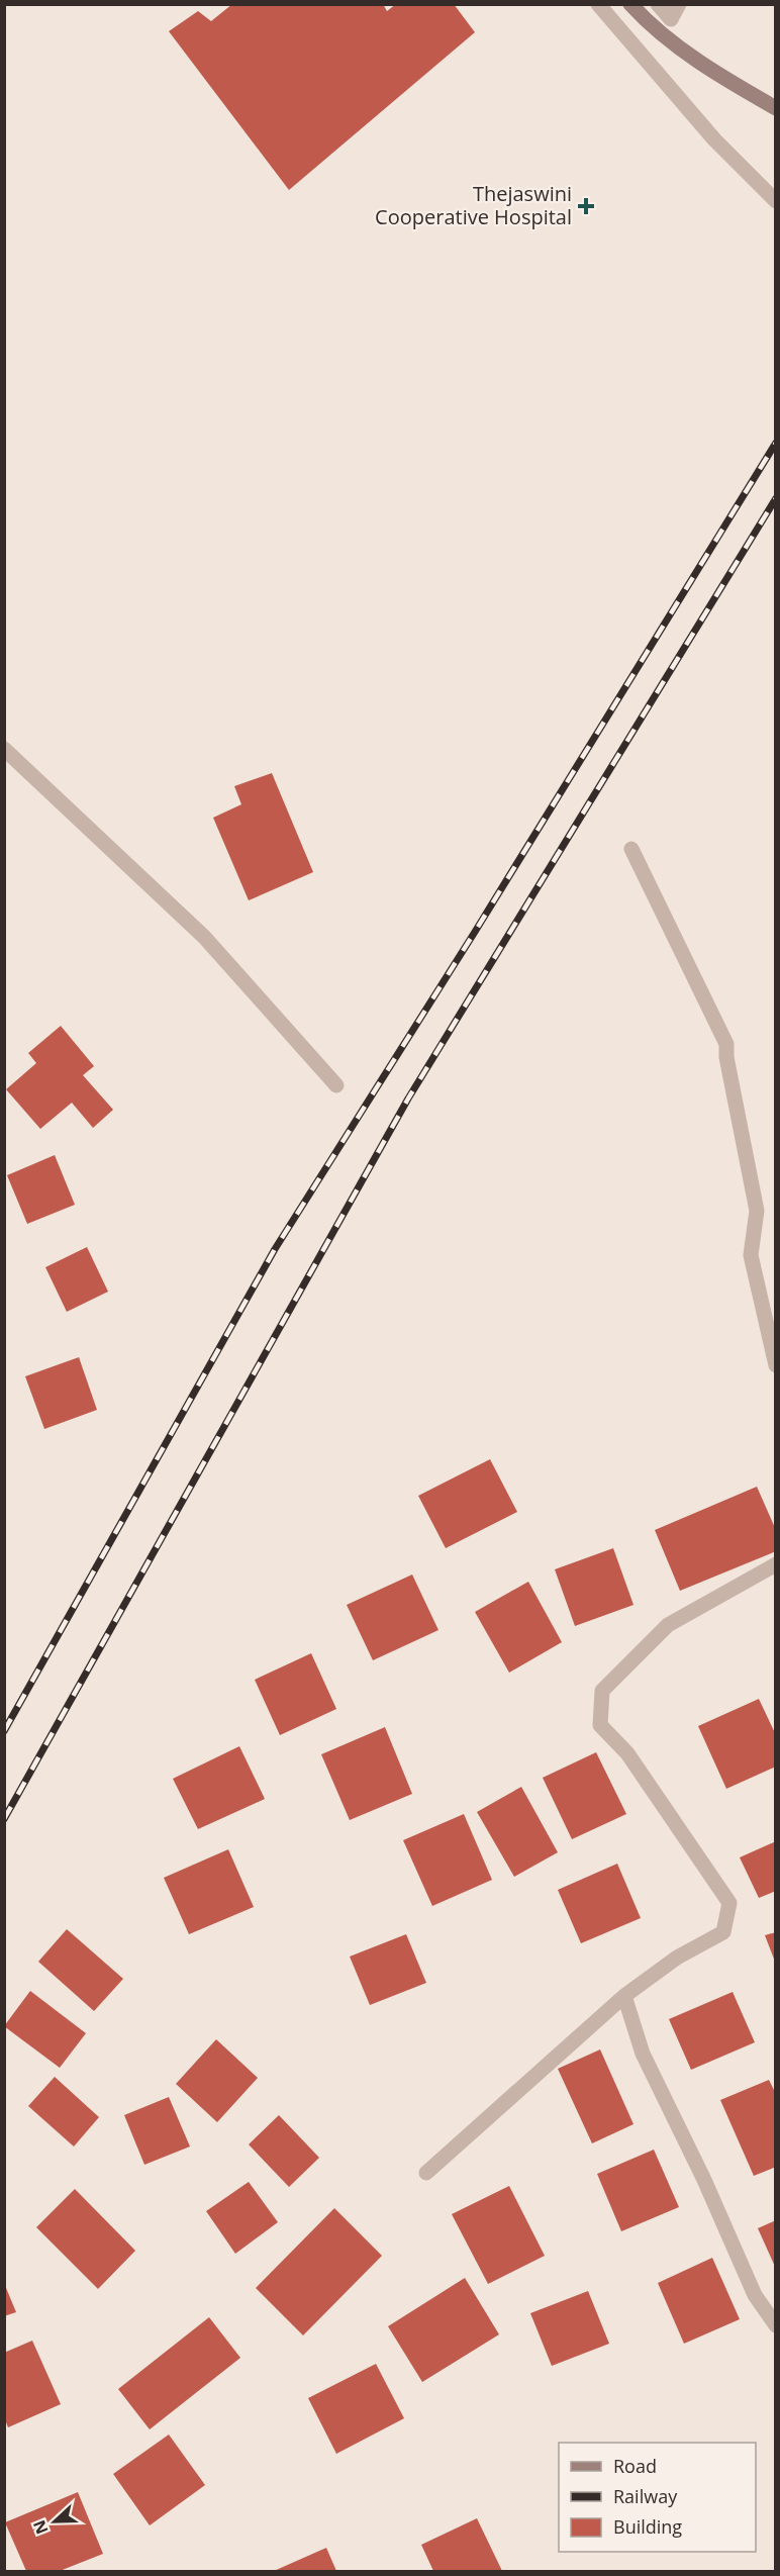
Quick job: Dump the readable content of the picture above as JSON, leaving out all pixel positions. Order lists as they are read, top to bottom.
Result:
{
  "places": {
    "health": ["Thejaswini Cooperative Hospital"]
  },
  "legend": ["Road", "Railway", "Building"],
  "north": "left"
}
